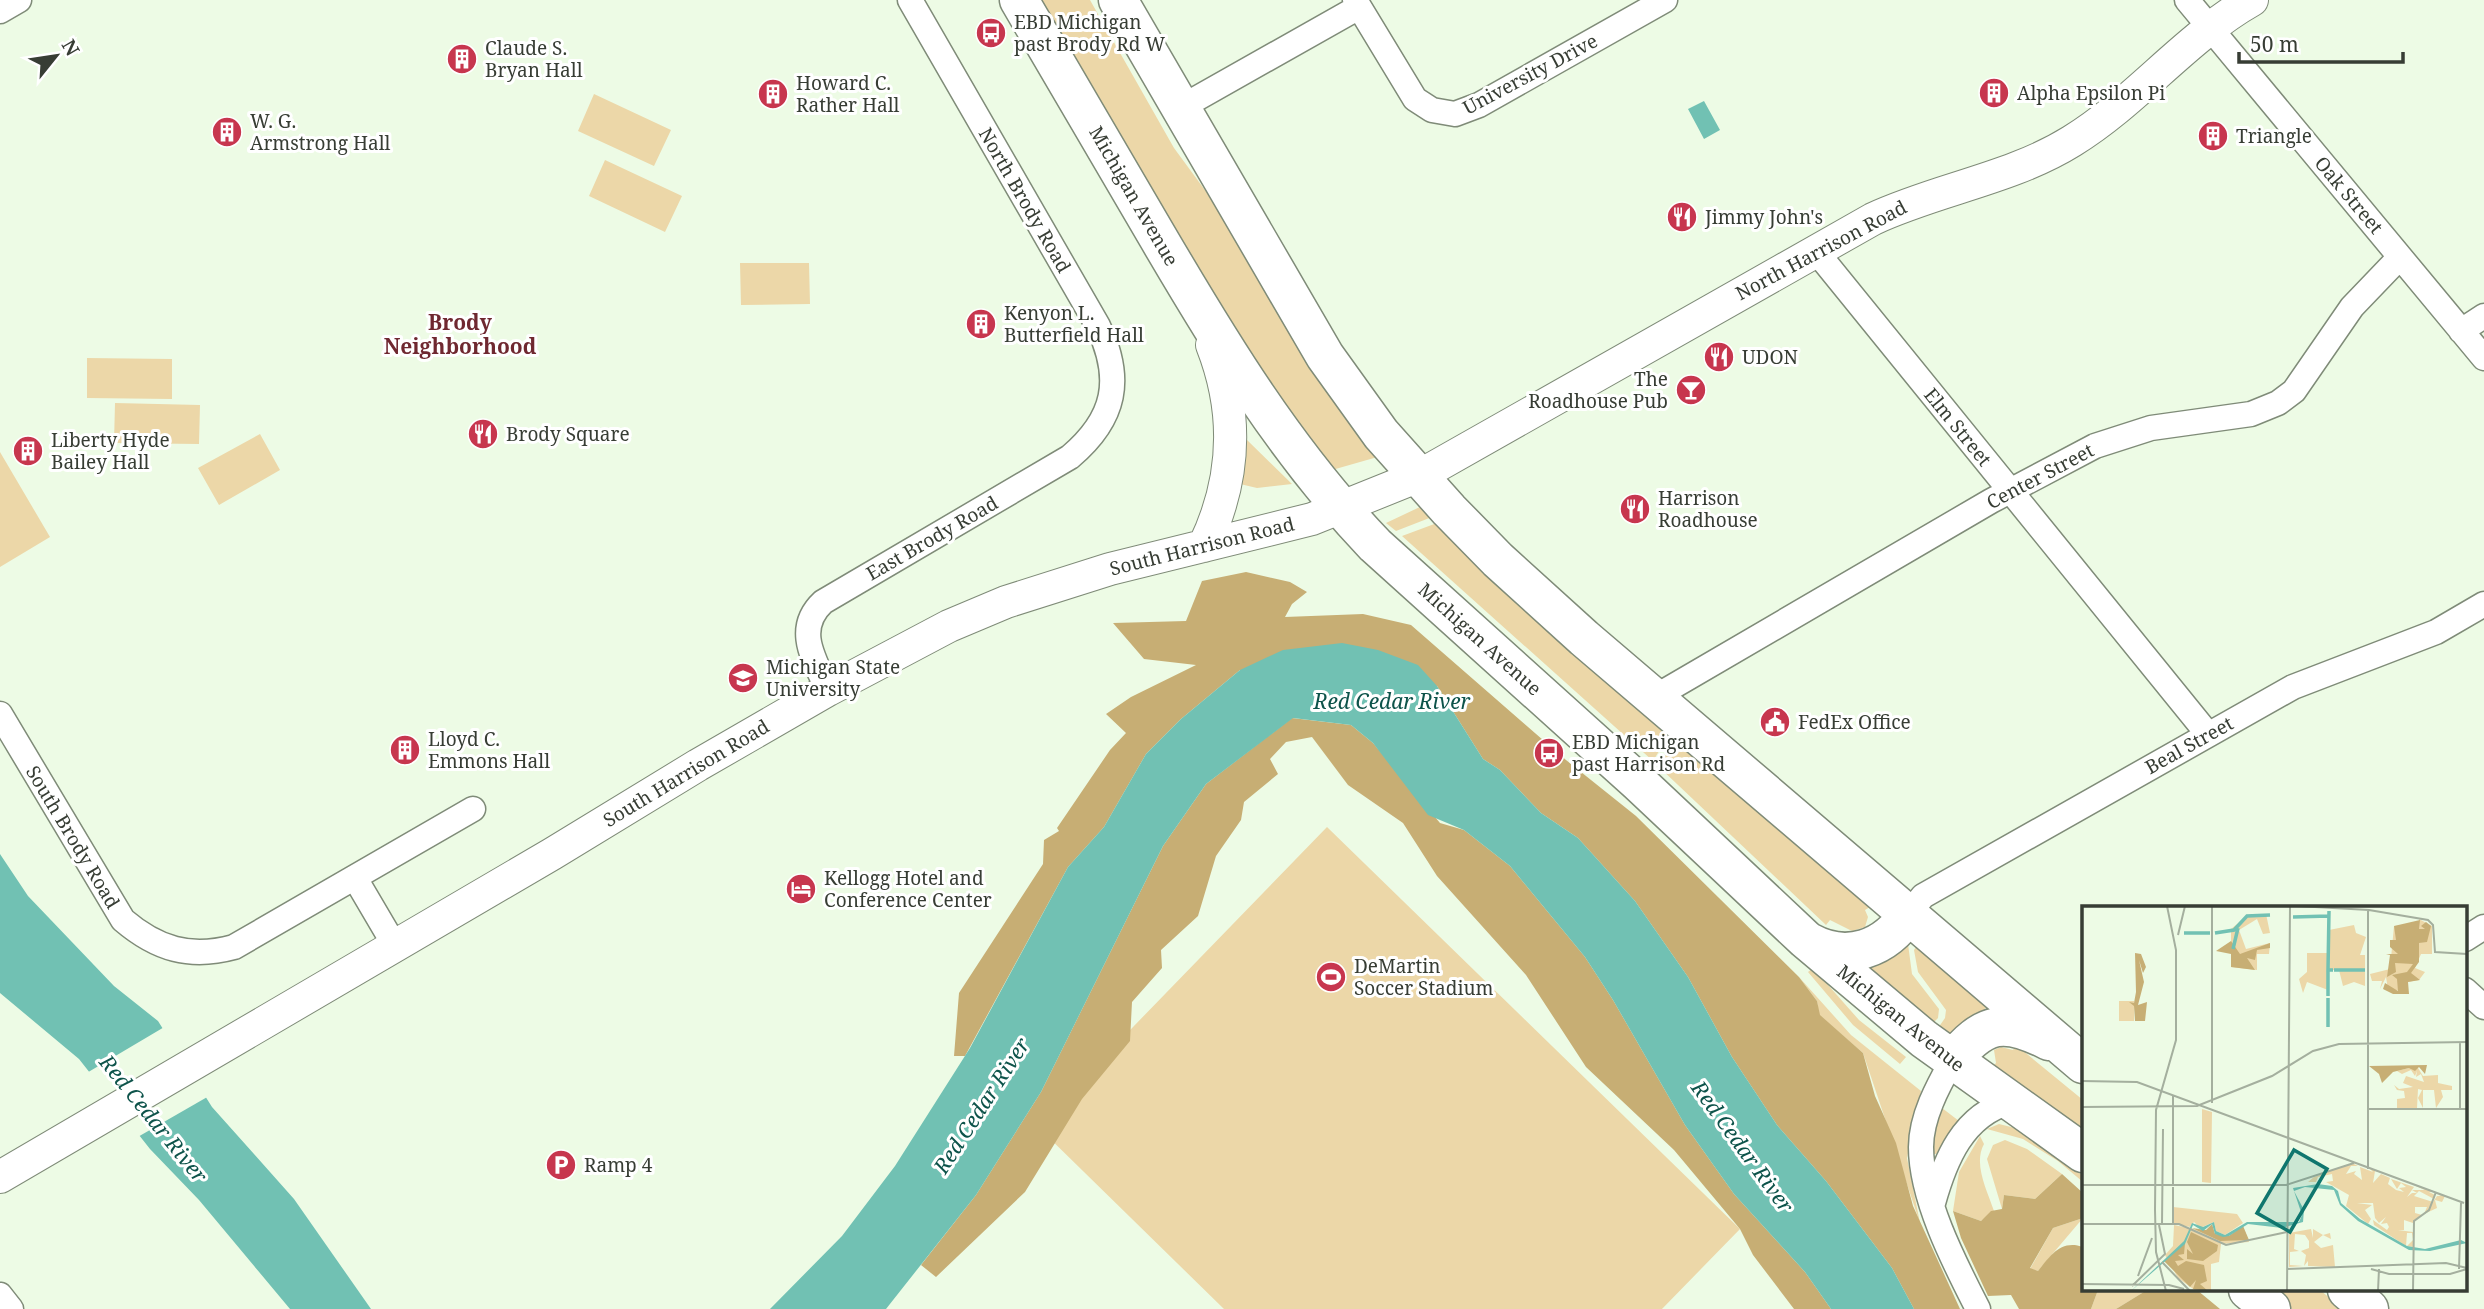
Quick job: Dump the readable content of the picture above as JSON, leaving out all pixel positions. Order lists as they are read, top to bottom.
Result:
{
  "streets": {
    "main road": ["Michigan Avenue"],
    "street": [
      "University Drive",
      "Oak Street",
      "North Brody Road",
      "North Harrison Road",
      "Elm Street",
      "Center Street",
      "East Brody Road",
      "South Harrison Road",
      "Beal Street",
      "South Brody Road"
    ]
  },
  "crossings": [
    ["Oak Street", "North Harrison Road"],
    ["Oak Street", "Center Street"],
    ["Michigan Avenue", "South Harrison Road"],
    ["North Brody Road", "East Brody Road"],
    ["North Harrison Road", "Elm Street"],
    ["North Harrison Road", "South Harrison Road"],
    ["Elm Street", "Center Street"],
    ["Elm Street", "Beal Street"],
    ["East Brody Road", "South Harrison Road"]
  ],
  "districts": ["Brody Neighborhood"],
  "water": ["Red Cedar River"],
  "places": {
    "bus stop": ["EBD Michigan past Brody Rd W", "EBD Michigan past Harrison Rd"],
    "building": [
      "Claude S. Bryan Hall",
      "Alpha Epsilon Pi",
      "Howard C. Rather Hall",
      "W. G. Armstrong Hall",
      "Triangle",
      "Kenyon L. Butterfield Hall",
      "Liberty Hyde Bailey Hall",
      "Lloyd C. Emmons Hall"
    ],
    "restaurant": [
      "Jimmy John's",
      "UDON",
      "Brody Square",
      "Harrison Roadhouse"
    ],
    "bar": ["The Roadhouse Pub"],
    "school or university": ["Michigan State University"],
    "public building": ["FedEx Office"],
    "hotel": ["Kellogg Hotel and Conference Center"],
    "sports": ["DeMartin Soccer Stadium"],
    "parking": ["Ramp 4"]
  },
  "scale_bar": "50 m",
  "north": "top right"
}
